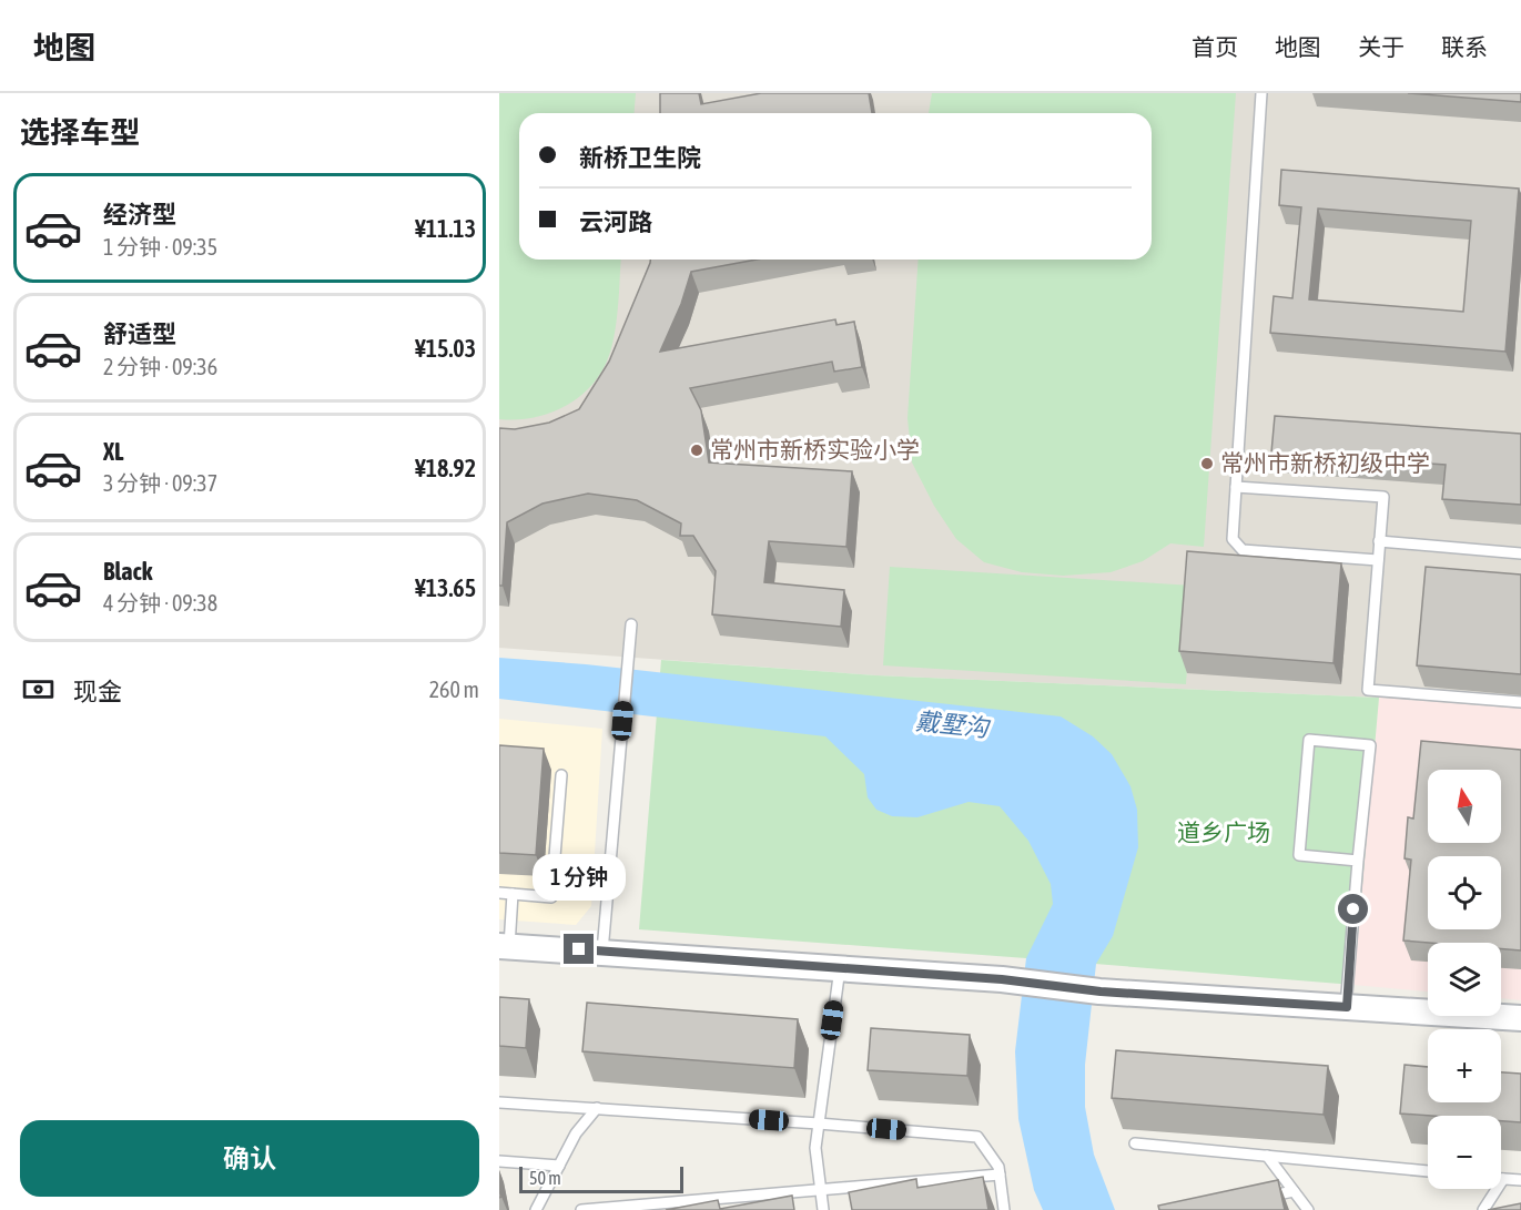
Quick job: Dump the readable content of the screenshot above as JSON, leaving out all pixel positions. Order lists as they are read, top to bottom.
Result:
{
  "water": ["戴墅沟"],
  "parks": ["道乡广场"],
  "places": ["常州市新桥实验小学", "常州市新桥初级中学"],
  "scale_bar": "50 m",
  "north": "top",
  "page": {
    "header": "地图",
    "nav": [
      "首页",
      "地图",
      "关于",
      "联系"
    ],
    "heading": "选择车型",
    "banner": ["新桥卫生院", "云河路"],
    "list": [
      {
        "name": "经济型",
        "note": "1 分钟 · 09:35",
        "value": "¥11.13"
      },
      {
        "name": "舒适型",
        "note": "2 分钟 · 09:36",
        "value": "¥15.03"
      },
      {
        "name": "XL",
        "note": "3 分钟 · 09:37",
        "value": "¥18.92"
      },
      {
        "name": "Black",
        "note": "4 分钟 · 09:38",
        "value": "¥13.65"
      }
    ],
    "pay": ["现金", "260 m"],
    "map_buttons": ["+", "−"],
    "bubble": "1 分钟",
    "buttons": "确认",
    "scale": "50 m"
  }
}
